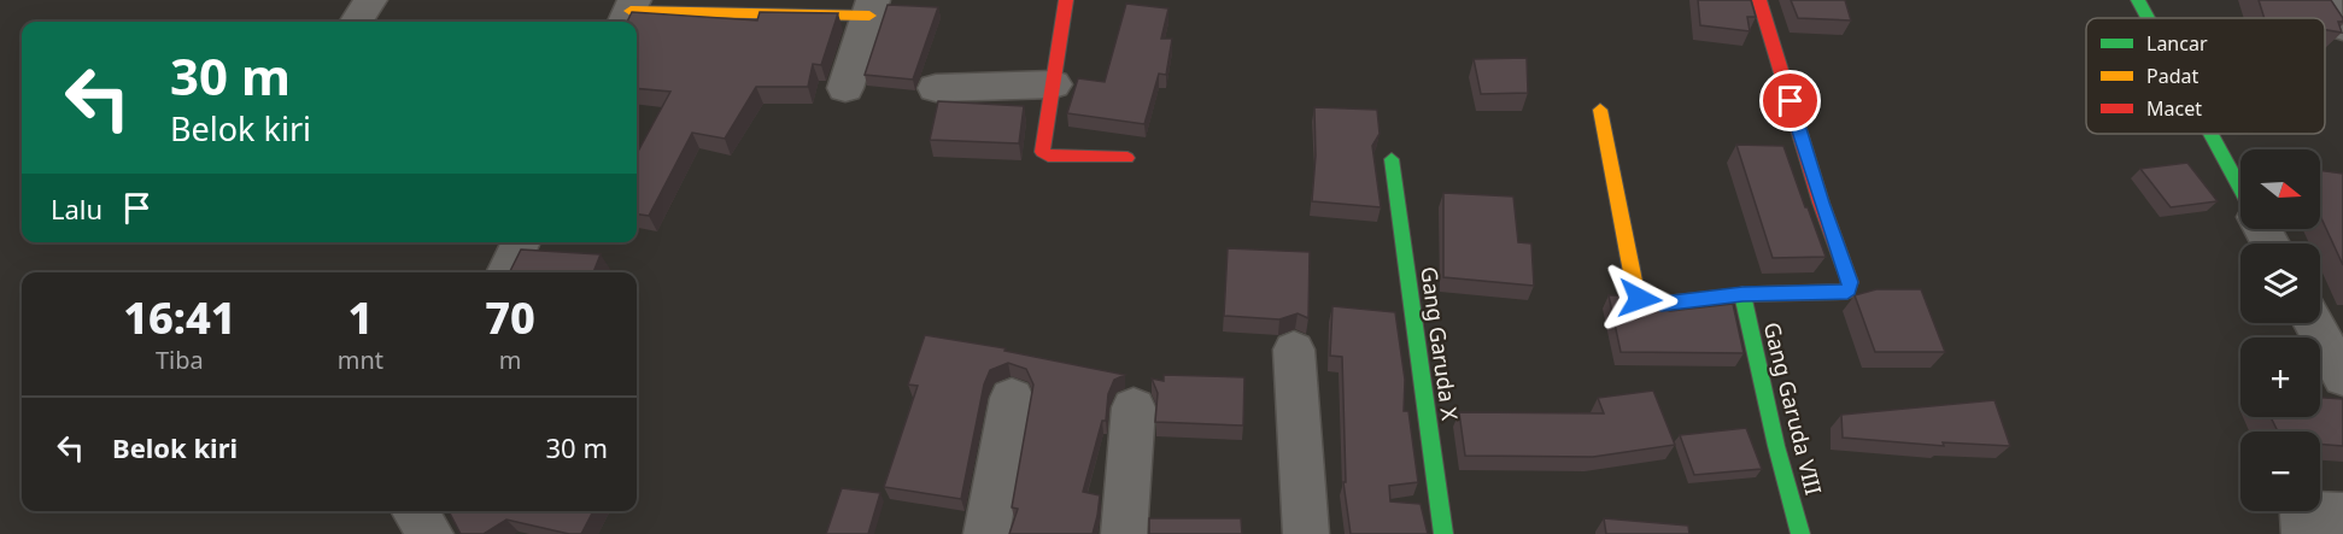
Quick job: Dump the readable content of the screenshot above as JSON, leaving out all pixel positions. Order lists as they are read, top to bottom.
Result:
{
  "streets": {
    "street": ["Gang Garuda X", "Gang Garuda VIII"]
  },
  "legend": ["Lancar", "Padat", "Macet"],
  "north": "right",
  "page": {
    "turn": ["30 m", "Belok kiri"],
    "map_buttons": ["+", "−"],
    "then": "Lalu",
    "eta": [
      "16:41",
      "Tiba",
      "1",
      "mnt",
      "70",
      "m"
    ],
    "list": [
      {
        "name": "Belok kiri",
        "value": "30 m"
      }
    ]
  }
}
